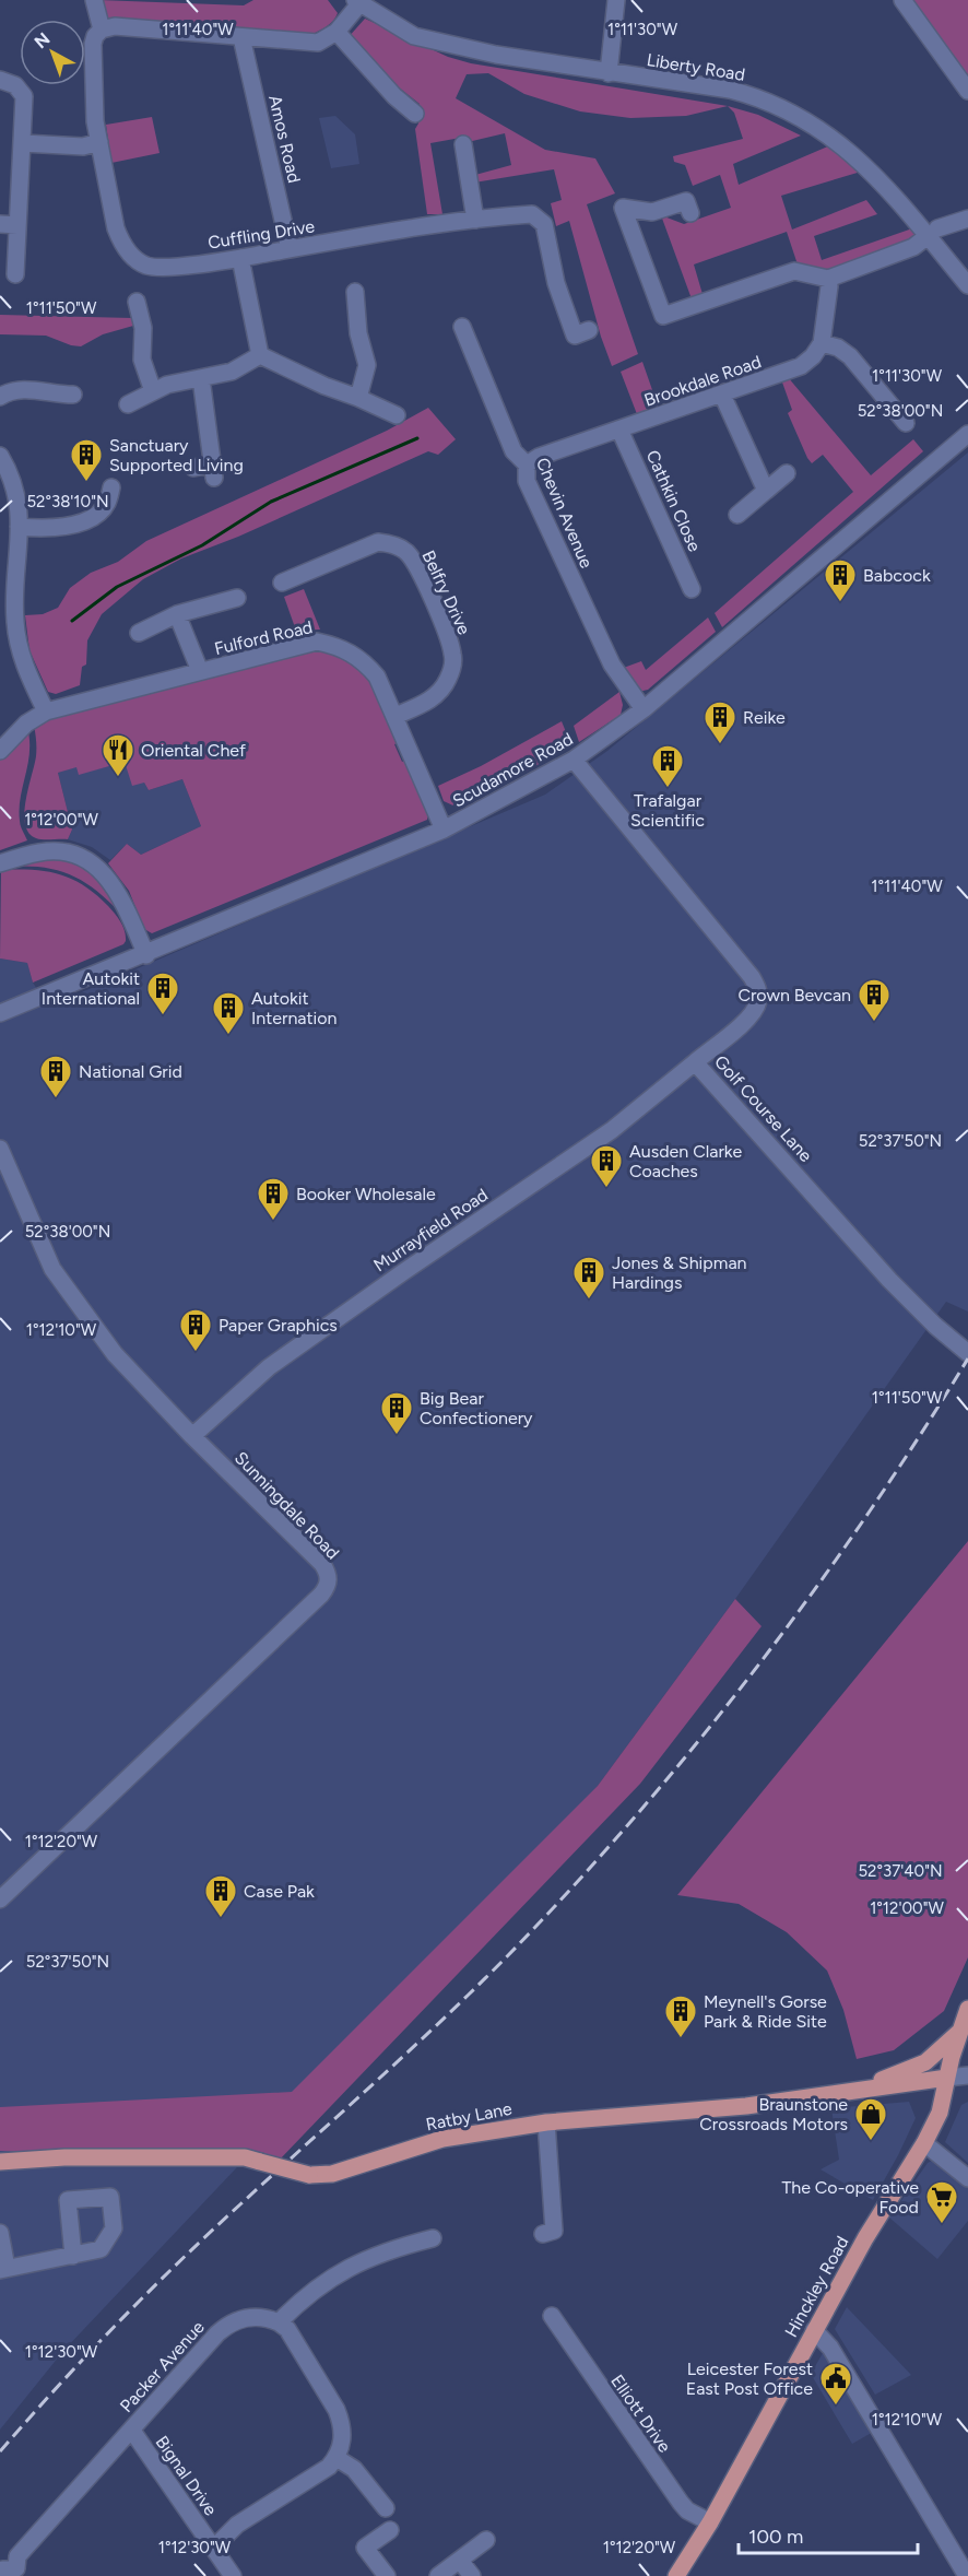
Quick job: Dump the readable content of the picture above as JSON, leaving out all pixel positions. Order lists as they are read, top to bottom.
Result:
{
  "streets": {
    "main road": ["Ratby Lane", "Hinckley Road"],
    "street": [
      "Liberty Road",
      "Amos Road",
      "Cuffling Drive",
      "Brookdale Road",
      "Cathkin Close",
      "Chevin Avenue",
      "Belfry Drive",
      "Fulford Road",
      "Scudamore Road",
      "Golf Course Lane",
      "Murrayfield Road",
      "Sunningdale Road",
      "Packer Avenue",
      "Elliott Drive",
      "Bignal Drive"
    ]
  },
  "crossings": [
    ["Amos Road", "Cuffling Drive"],
    ["Brookdale Road", "Cathkin Close"],
    ["Brookdale Road", "Chevin Avenue"],
    ["Chevin Avenue", "Scudamore Road"],
    ["Belfry Drive", "Fulford Road"],
    ["Fulford Road", "Scudamore Road"],
    ["Scudamore Road", "Golf Course Lane"],
    ["Golf Course Lane", "Murrayfield Road"],
    ["Murrayfield Road", "Sunningdale Road"],
    ["Ratby Lane", "Hinckley Road"],
    ["Hinckley Road", "Elliott Drive"],
    ["Packer Avenue", "Bignal Drive"]
  ],
  "places": {
    "building": [
      "Sanctuary Supported Living",
      "Babcock",
      "Reike",
      "Trafalgar Scientific",
      "Autokit International",
      "Crown Bevcan",
      "Autokit Internation",
      "National Grid",
      "Ausden Clarke Coaches",
      "Booker Wholesale",
      "Jones & Shipman Hardings",
      "Paper Graphics",
      "Big Bear Confectionery",
      "Case Pak",
      "Meynell's Gorse Park & Ride Site"
    ],
    "restaurant": ["Oriental Chef"],
    "shop": ["Braunstone Crossroads Motors"],
    "supermarket": ["The Co-operative Food"],
    "public building": ["Leicester Forest East Post Office"]
  },
  "scale_bar": "100 m",
  "north": "top left",
  "coordinates": [
    "1°11'40\"W",
    "1°11'30\"W",
    "1°11'50\"W",
    "52°38'00\"N",
    "52°38'10\"N",
    "1°12'00\"W",
    "52°37'50\"N",
    "1°12'10\"W",
    "1°12'20\"W",
    "52°37'40\"N",
    "1°12'30\"W"
  ]
}
